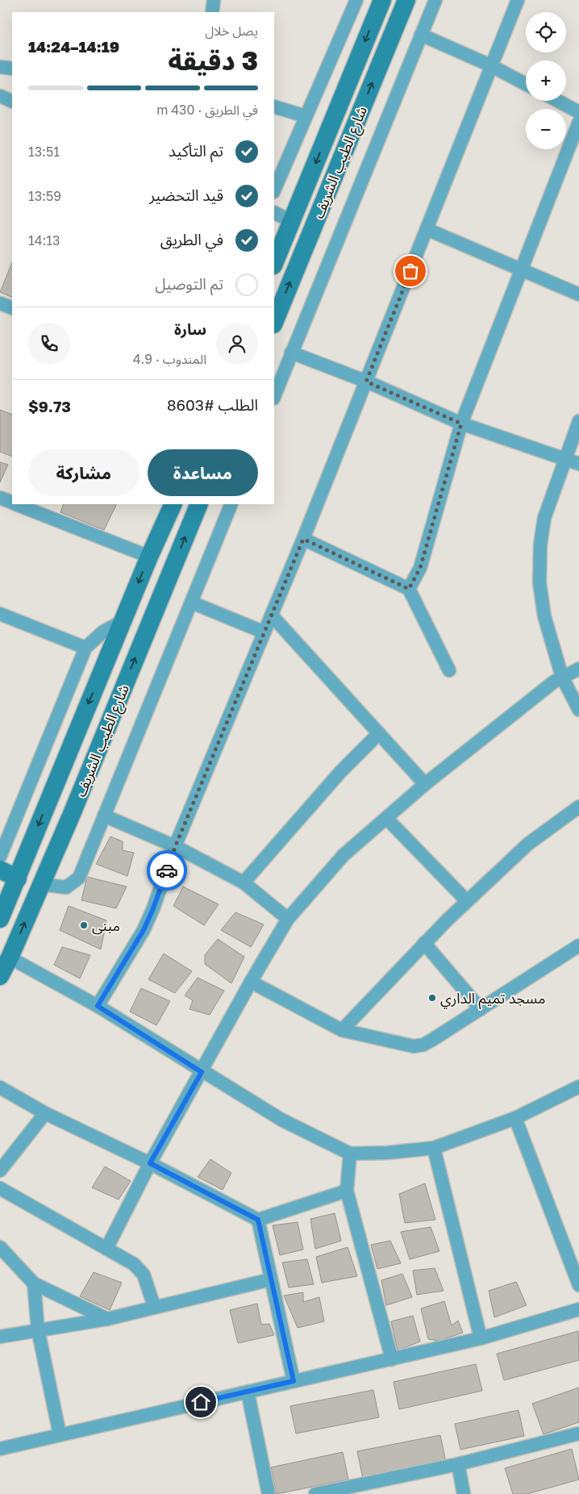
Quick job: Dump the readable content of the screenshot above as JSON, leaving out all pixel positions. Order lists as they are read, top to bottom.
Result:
{
  "streets": {
    "main road": ["شارع الطيب الشريف"]
  },
  "places": ["مبنى", "مسجد تميم الداري"],
  "page": {
    "map_buttons": ["+", "−"],
    "heading": ["3 دقيقة", "يصل خلال", "14:19–14:24"],
    "panel": [
      "سارة",
      "المندوب · 4.9",
      "الطلب #8603",
      "$9.73"
    ],
    "bar": "في الطريق · 430 m",
    "list": [
      ["تم التأكيد", "13:51"],
      ["قيد التحضير", "13:59"],
      ["في الطريق", "14:13"],
      "تم التوصيل"
    ],
    "buttons": ["مساعدة", "مشاركة"]
  }
}
